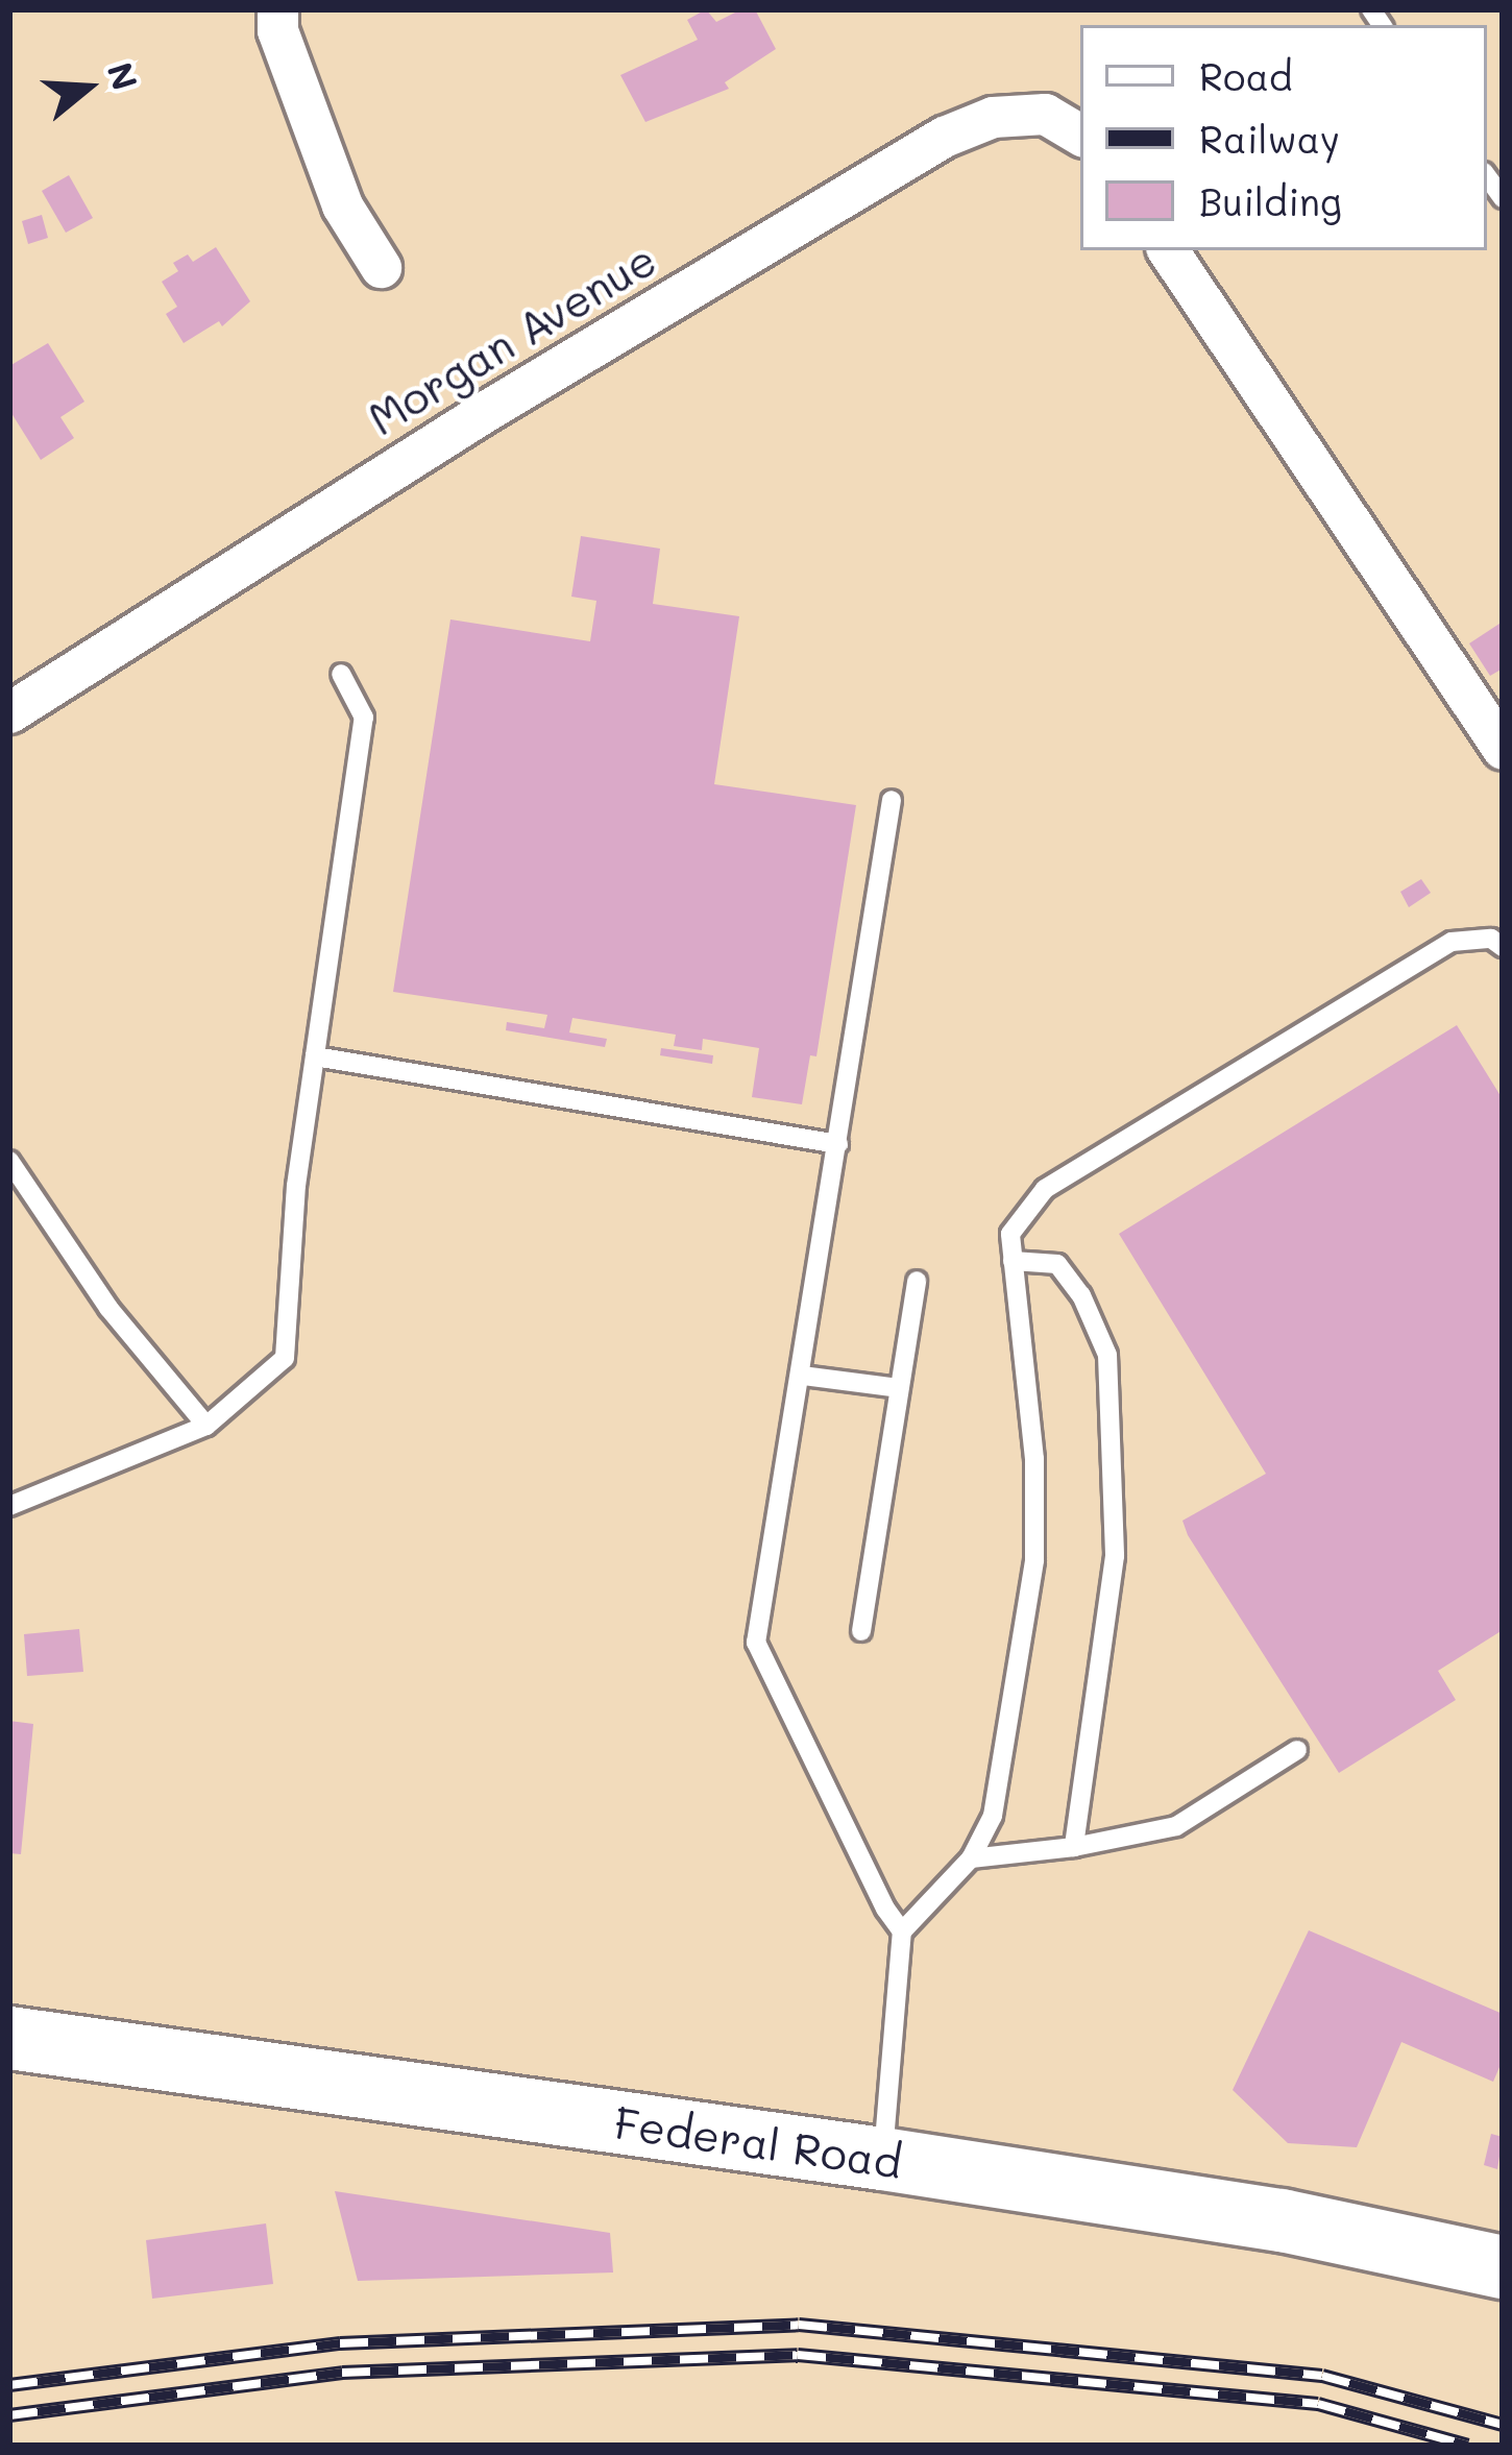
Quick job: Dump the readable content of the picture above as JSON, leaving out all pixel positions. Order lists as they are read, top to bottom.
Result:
{
  "streets": {
    "main road": ["Federal Road"],
    "street": ["Morgan Avenue"]
  },
  "legend": ["Road", "Railway", "Building"],
  "north": "right"
}
